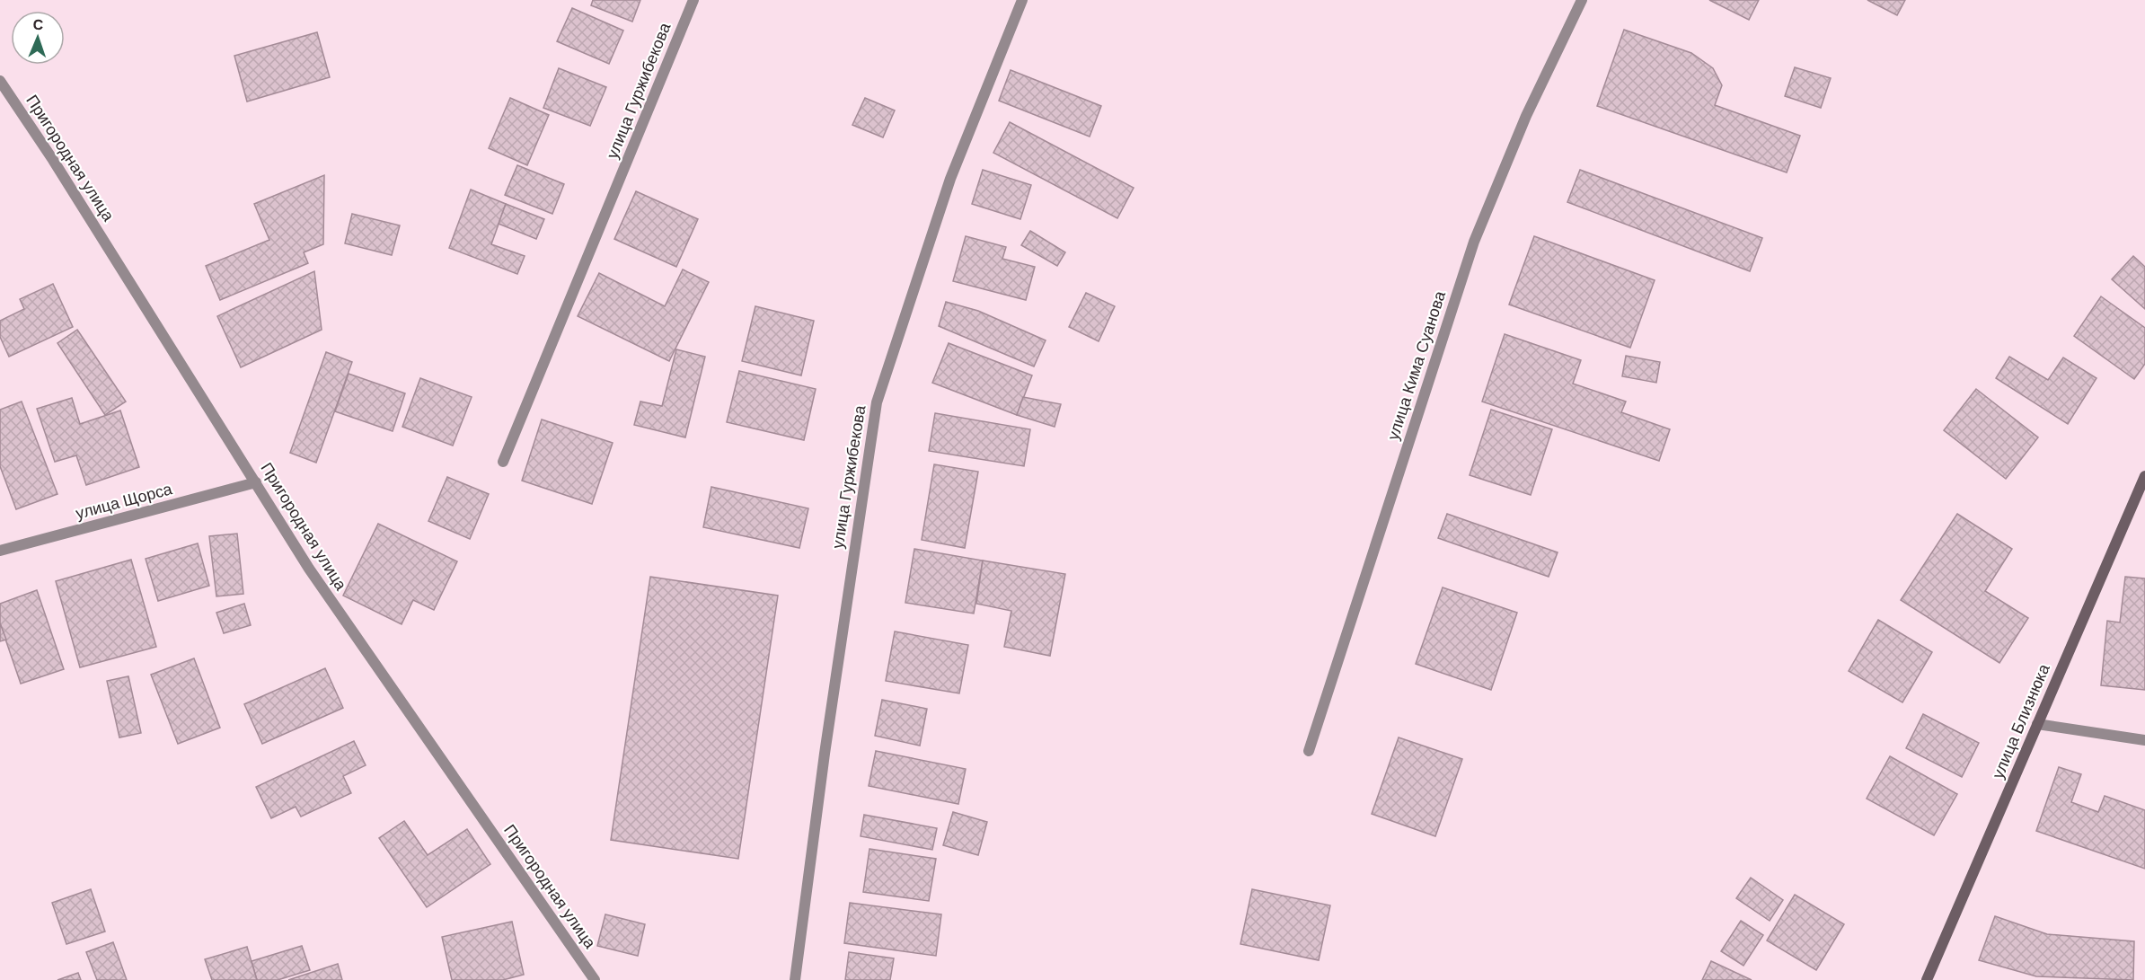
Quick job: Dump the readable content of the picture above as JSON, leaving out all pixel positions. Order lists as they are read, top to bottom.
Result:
{
  "streets": {
    "street": [
      "улица Гуржибекова",
      "Пригородная улица",
      "улица Кима Суанова",
      "улица Щорса",
      "улица Близнюка"
    ]
  },
  "crossings": [
    ["Пригородная улица", "улица Щорса"]
  ],
  "north": "top"
}
